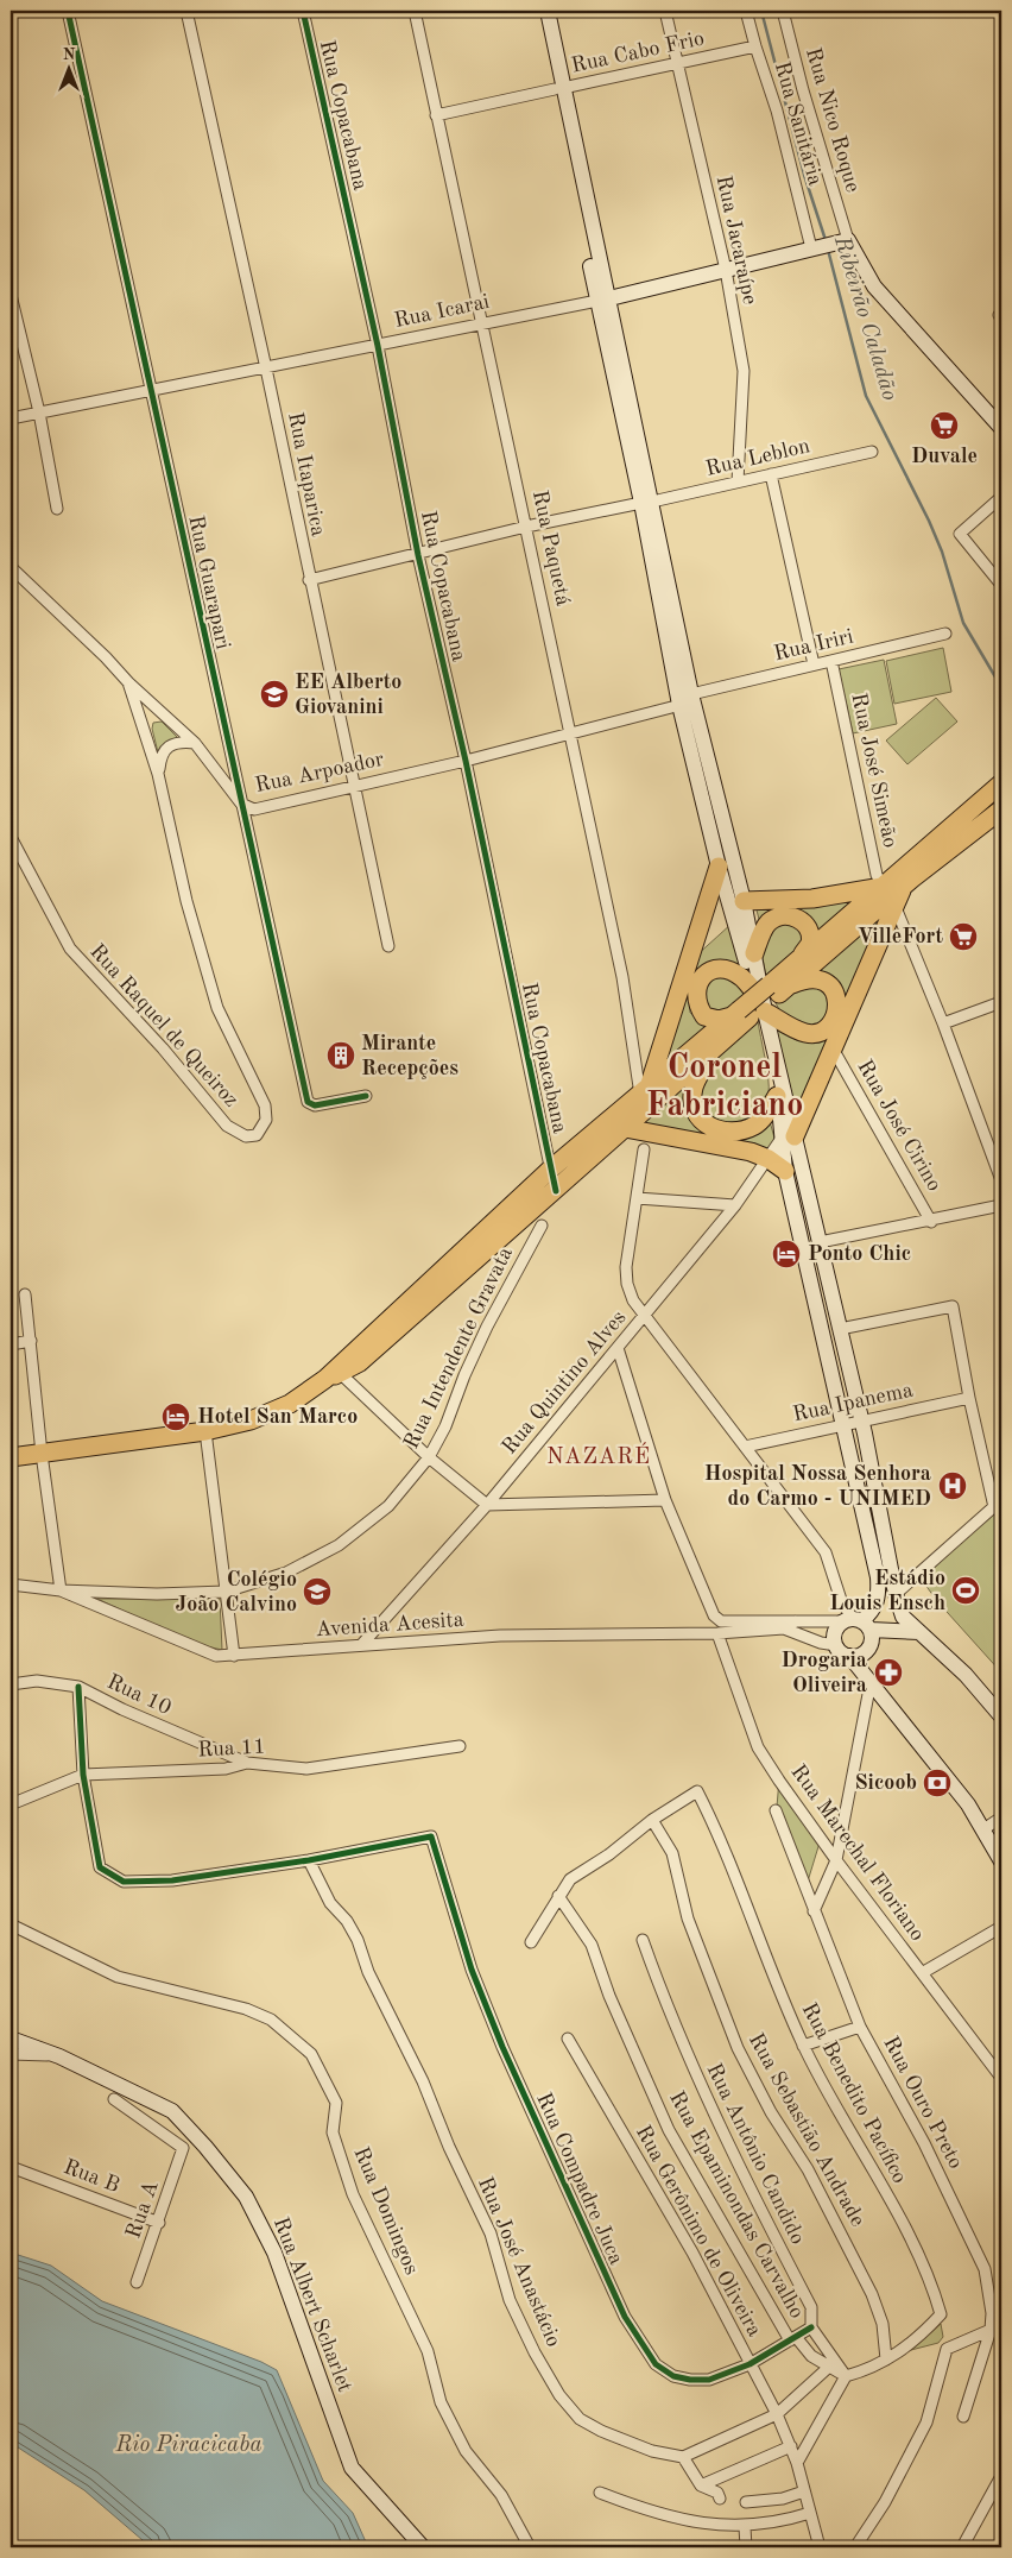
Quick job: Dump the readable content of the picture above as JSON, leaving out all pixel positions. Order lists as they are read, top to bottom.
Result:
{
  "streets": {
    "main road": ["Rua Icarai", "Rua Albert Scharlet"],
    "street": [
      "Rua Cabo Frio",
      "Rua Copacabana",
      "Rua Nico Roque",
      "Rua Sanitária",
      "Rua Jacaraípe",
      "Rua Leblon",
      "Rua Itaparica",
      "Rua Paquetá",
      "Rua Guarapari",
      "Rua Iriri",
      "Rua José Simeão",
      "Rua Arpoador",
      "Rua Raquel de Queiroz",
      "Rua José Cirino",
      "Rua Intendente Gravata",
      "Rua Quintino Alves",
      "Rua Ipanema",
      "Avenida Acesita",
      "Rua 10",
      "Rua 11",
      "Rua Marechal Floriano",
      "Rua Benedito Pacífico",
      "Rua Ouro Preto",
      "Rua Sebastião Andrade",
      "Rua Antônio Candido",
      "Rua B",
      "Rua Compadre Juca",
      "Rua Epaminondas Carvalho",
      "Rua A",
      "Rua Domingos",
      "Rua Gerônimo de Oliveira",
      "Rua José Anastácio"
    ]
  },
  "crossings": [
    ["Rua Cabo Frio", "Rua Sanitária"],
    ["Rua Cabo Frio", "Rua Jacaraípe"],
    ["Rua Cabo Frio", "Rua Paquetá"],
    ["Rua Copacabana", "Rua Icarai"],
    ["Rua Copacabana", "Rua Leblon"],
    ["Rua Copacabana", "Rua Arpoador"],
    ["Rua Nico Roque", "Rua Icarai"],
    ["Rua Sanitária", "Rua Icarai"],
    ["Rua Jacaraípe", "Rua Icarai"],
    ["Rua Jacaraípe", "Rua Leblon"],
    ["Rua Icarai", "Rua Itaparica"],
    ["Rua Icarai", "Rua Paquetá"],
    ["Rua Icarai", "Rua Guarapari"],
    ["Rua Leblon", "Rua Itaparica"],
    ["Rua Leblon", "Rua Paquetá"],
    ["Rua Itaparica", "Rua Arpoador"],
    ["Rua Paquetá", "Rua Arpoador"],
    ["Rua Guarapari", "Rua Arpoador"],
    ["Rua Iriri", "Rua José Simeão"],
    ["Rua Iriri", "Rua Arpoador"],
    ["Rua Arpoador", "Rua Raquel de Queiroz"],
    ["Rua Intendente Gravata", "Avenida Acesita"],
    ["Rua Quintino Alves", "Avenida Acesita"],
    ["Avenida Acesita", "Rua Marechal Floriano"],
    ["Rua 10", "Rua 11"],
    ["Rua Benedito Pacífico", "Rua Sebastião Andrade"],
    ["Rua Antônio Candido", "Rua Compadre Juca"],
    ["Rua Antônio Candido", "Rua Epaminondas Carvalho"],
    ["Rua B", "Rua A"],
    ["Rua Compadre Juca", "Rua Epaminondas Carvalho"],
    ["Rua Compadre Juca", "Rua Gerônimo de Oliveira"],
    ["Rua Compadre Juca", "Rua José Anastácio"]
  ],
  "districts": ["Coronel Fabriciano", "NAZARÉ"],
  "water": ["Ribeirão Caladão", "Rio Piracicaba"],
  "places": {
    "supermarket": ["Duvale", "VilleFort"],
    "school or university": ["EE Alberto Giovanini", "Colégio João Calvino"],
    "building": ["Mirante Recepções"],
    "hotel": ["Ponto Chic", "Hotel San Marco"],
    "hospital": ["Hospital Nossa Senhora do Carmo - UNIMED"],
    "sports": ["Estádio Louis Ensch"],
    "pharmacy": ["Drogaria Oliveira"],
    "bank": ["Sicoob"]
  },
  "north": "top"
}
